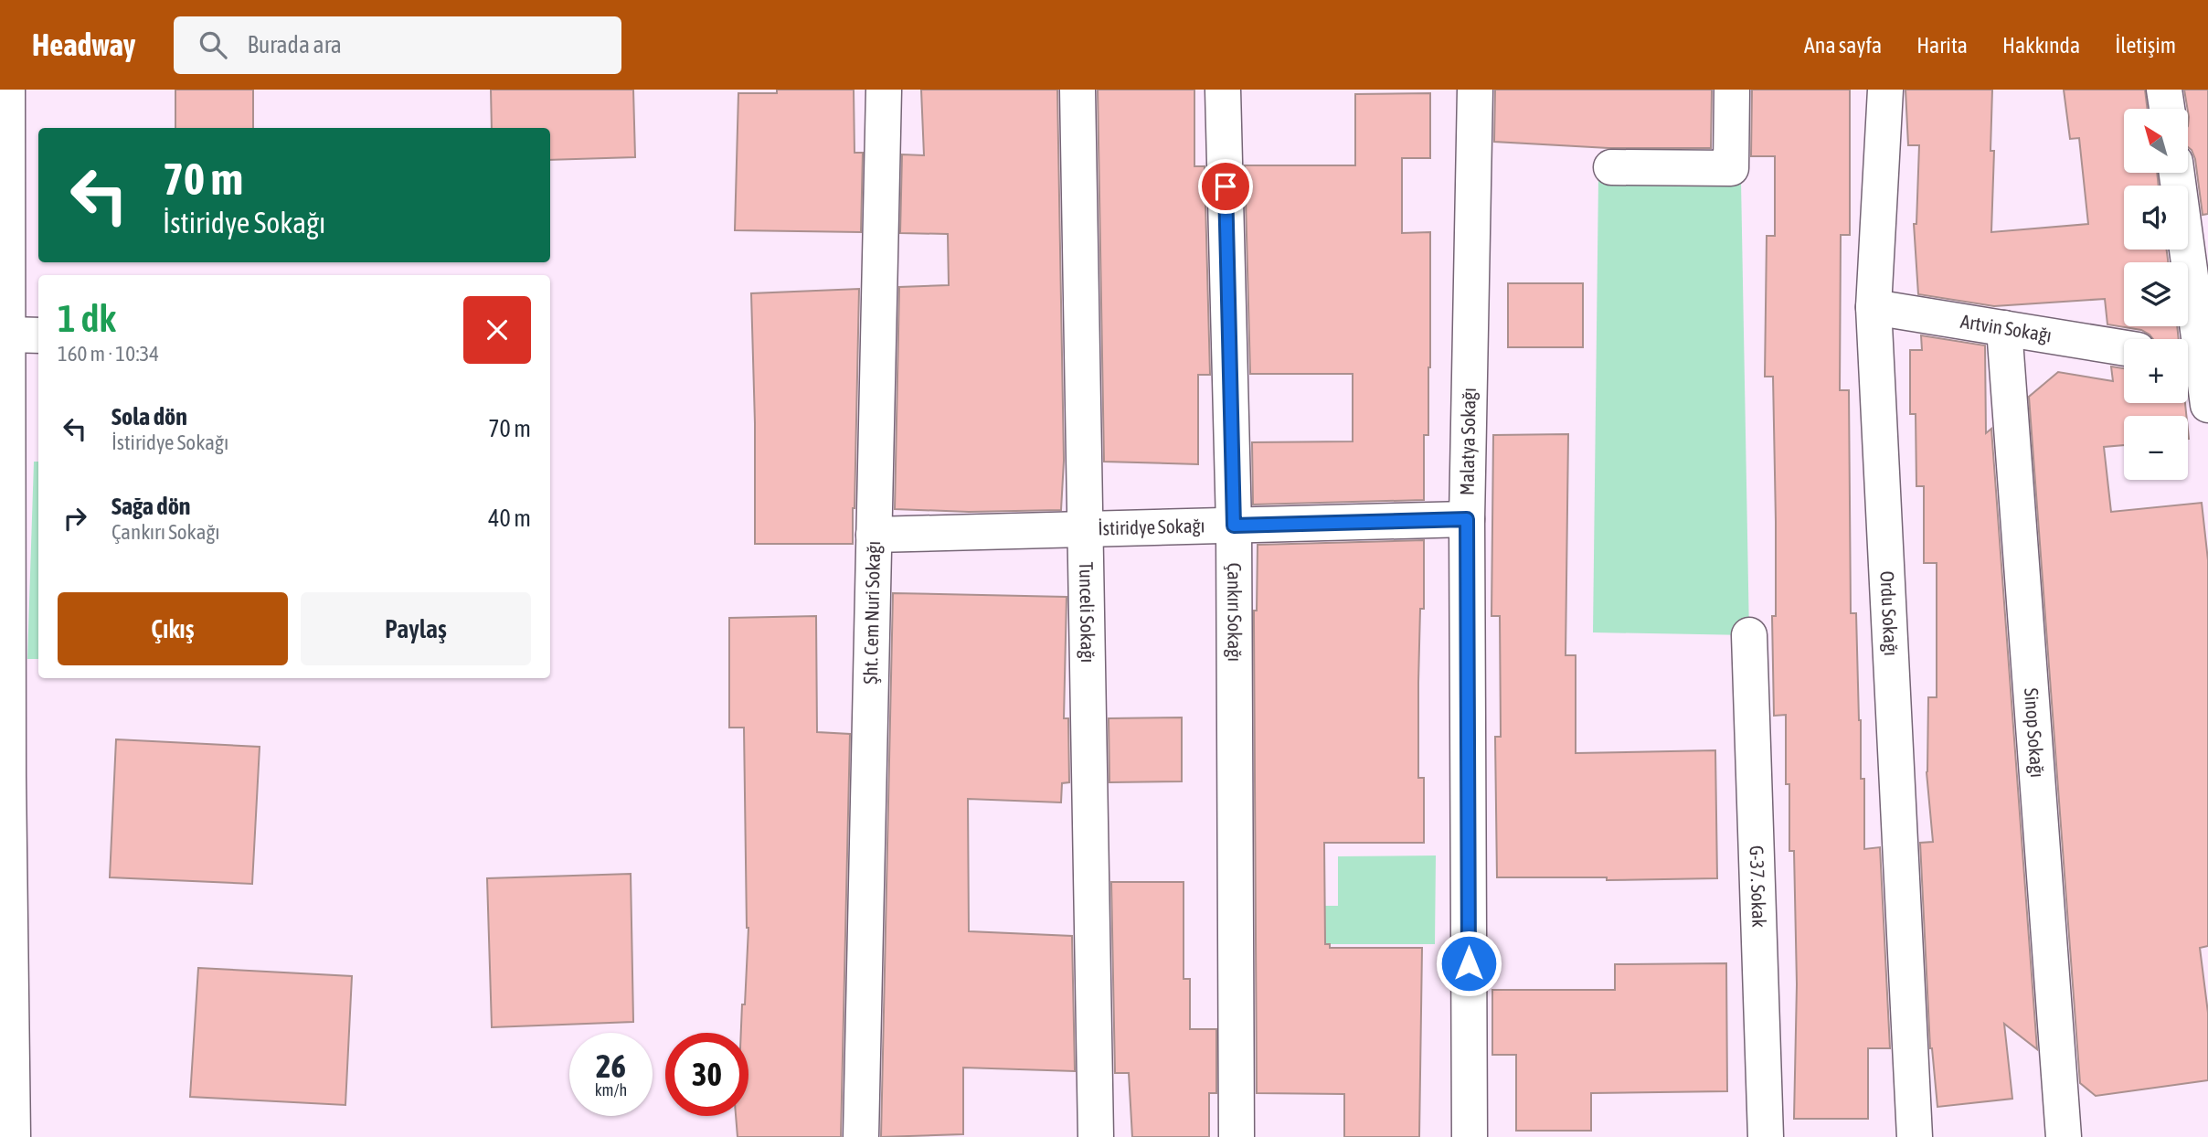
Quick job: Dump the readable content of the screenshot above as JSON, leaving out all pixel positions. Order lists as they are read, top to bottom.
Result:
{
  "streets": {
    "street": [
      "Artvin Sokağı",
      "Malatya Sokağı",
      "İstiridye Sokağı",
      "Şht. Cem Nuri Sokağı",
      "Tunceli Sokağı",
      "Çankırı Sokağı",
      "Ordu Sokağı",
      "Sinop Sokağı",
      "G-37. Sokak"
    ]
  },
  "crossings": [
    ["Artvin Sokağı", "Ordu Sokağı"],
    ["Artvin Sokağı", "Sinop Sokağı"],
    ["Malatya Sokağı", "İstiridye Sokağı"],
    ["İstiridye Sokağı", "Şht. Cem Nuri Sokağı"],
    ["İstiridye Sokağı", "Tunceli Sokağı"],
    ["İstiridye Sokağı", "Çankırı Sokağı"]
  ],
  "north": "top left",
  "page": {
    "header": "Headway",
    "search": "Burada ara",
    "nav": [
      "Ana sayfa",
      "Harita",
      "Hakkında",
      "İletişim"
    ],
    "map_buttons": ["+", "−"],
    "turn": ["70 m", "İstiridye Sokağı"],
    "heading": ["1 dk", "160 m · 10:34"],
    "list": [
      {
        "name": "Sola dön",
        "note": "İstiridye Sokağı",
        "value": "70 m"
      },
      {
        "name": "Sağa dön",
        "note": "Çankırı Sokağı",
        "value": "40 m"
      }
    ],
    "buttons": ["Çıkış", "Paylaş"],
    "speed": "26 km/h",
    "limit": "30"
  }
}
